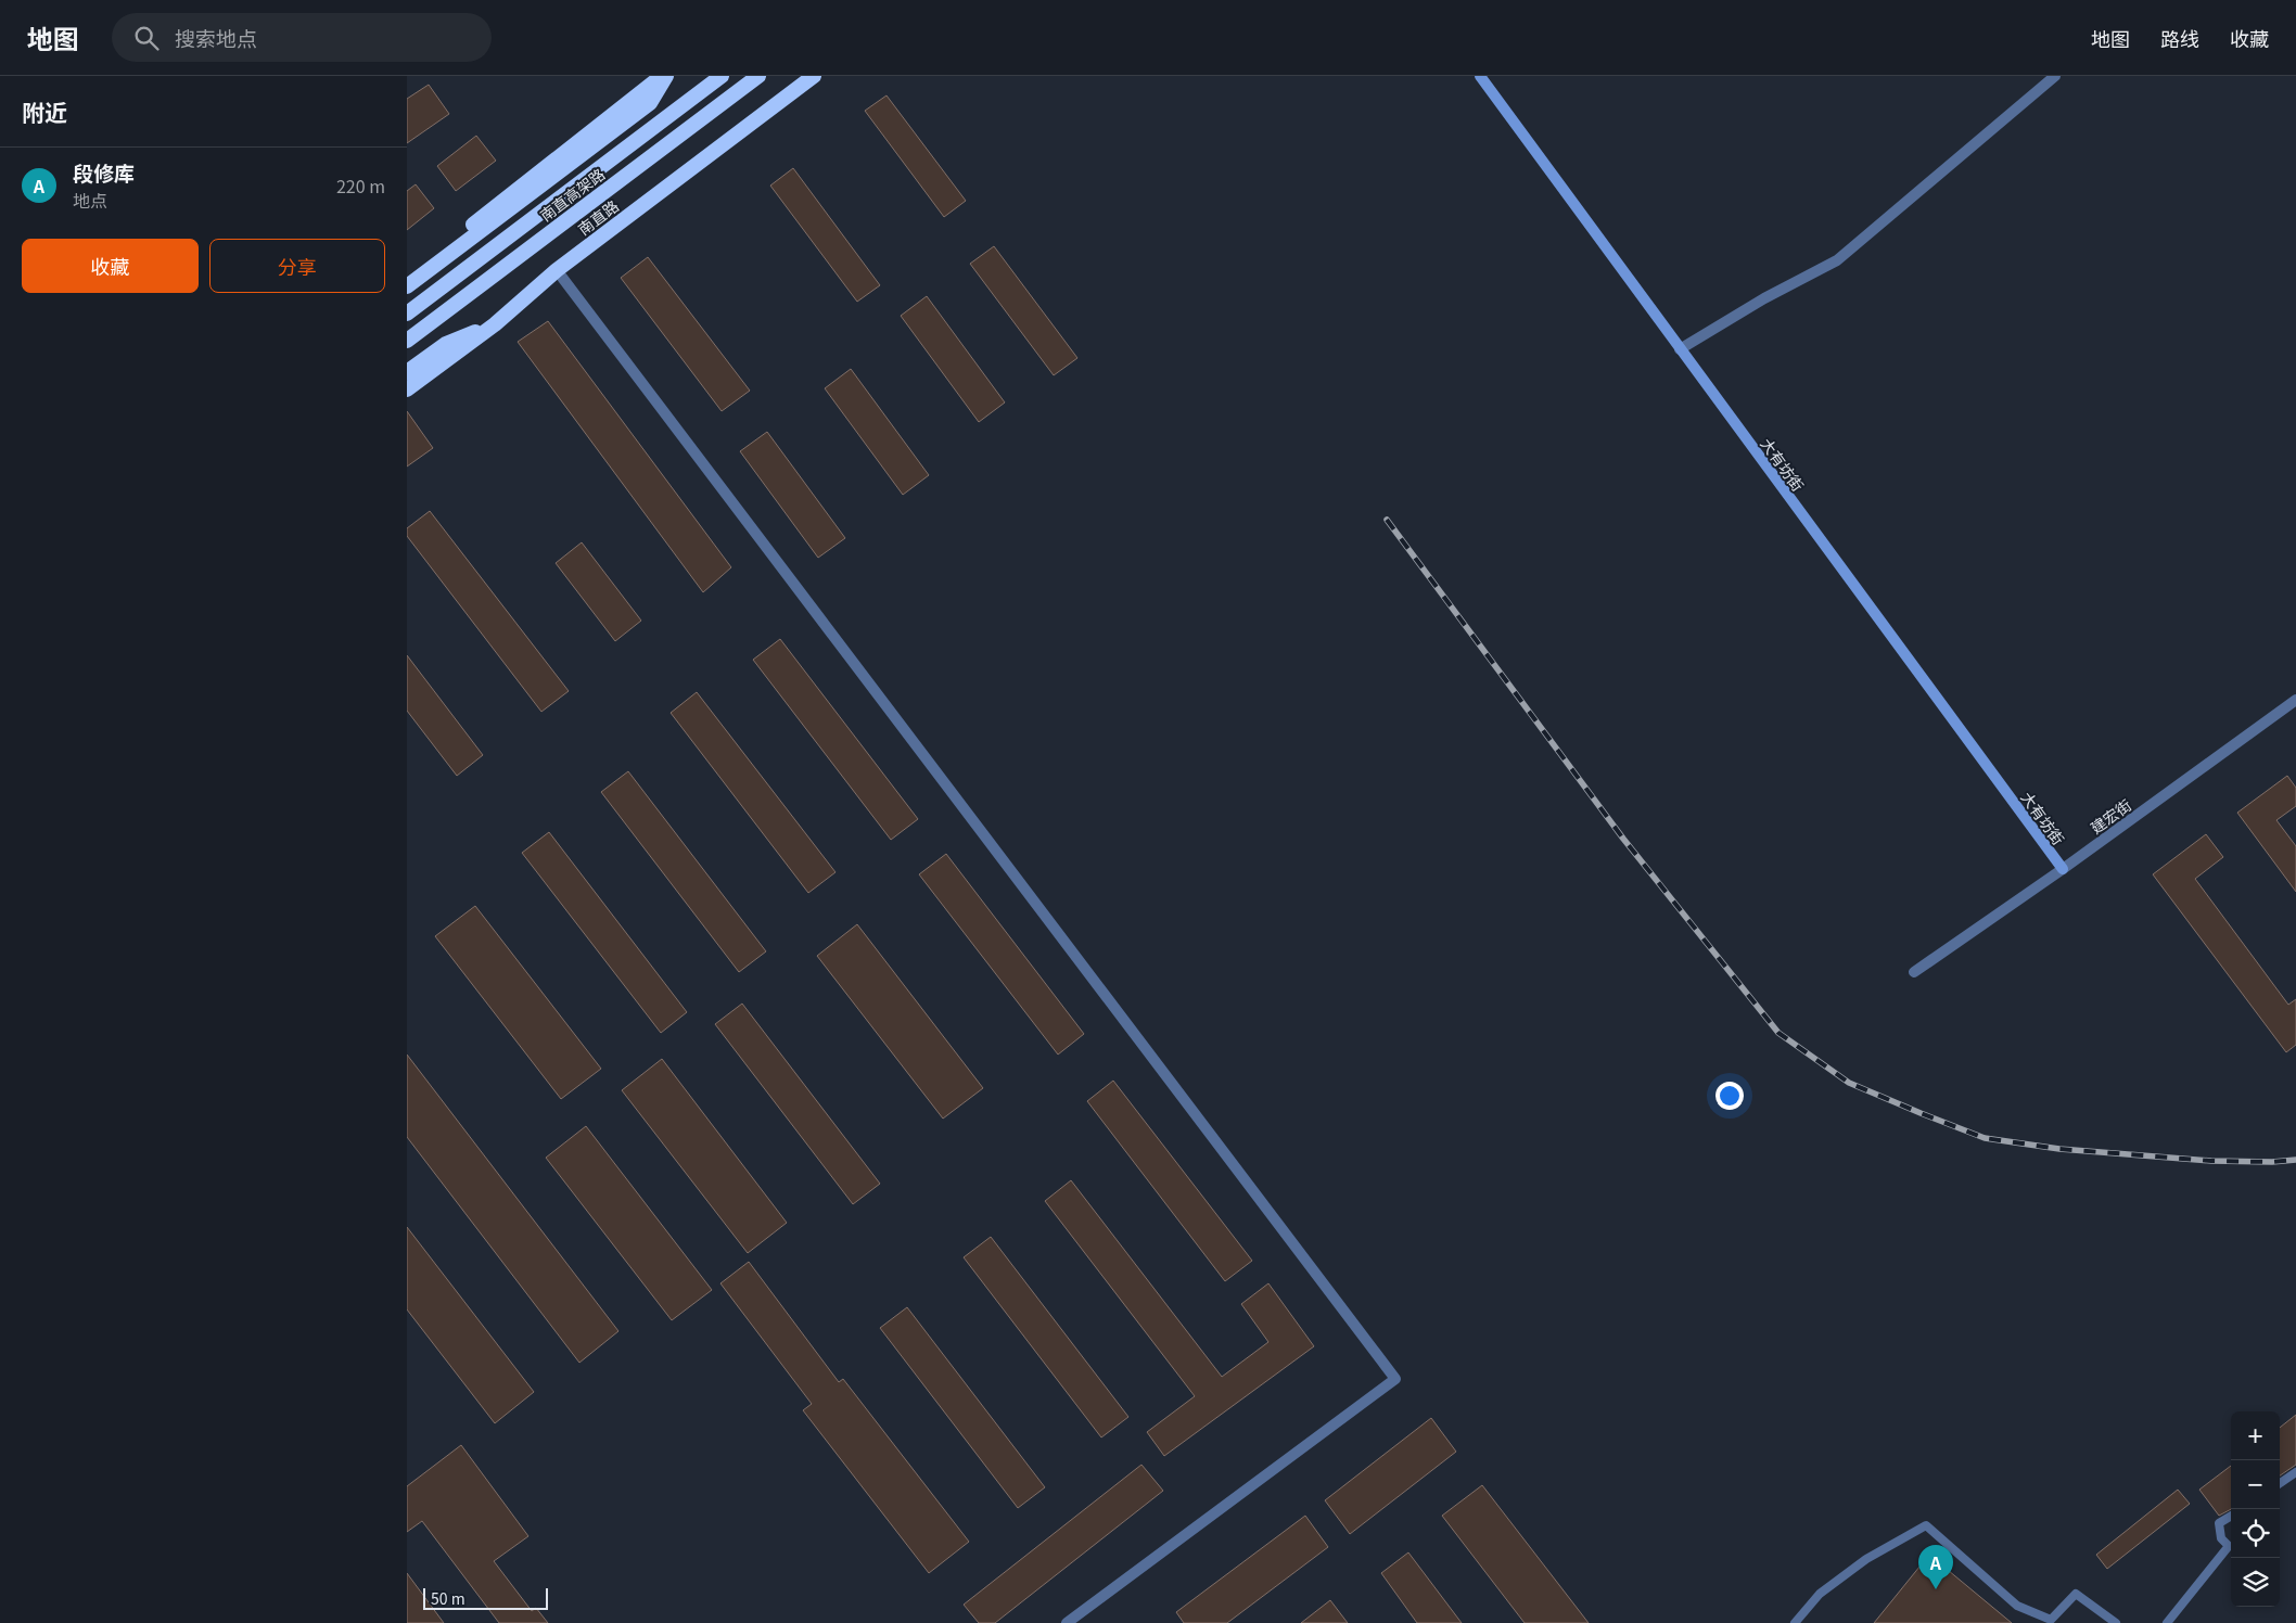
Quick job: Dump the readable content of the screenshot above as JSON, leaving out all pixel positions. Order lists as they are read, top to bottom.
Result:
{
  "streets": {
    "highway": ["南直高架路", "南直路"],
    "main road": ["大有坊街"],
    "street": ["建宏街"]
  },
  "crossings": [
    ["大有坊街", "建宏街"]
  ],
  "scale_bar": "50 m",
  "page": {
    "header": "地图",
    "search": "搜索地点",
    "nav": ["地图", "路线", "收藏"],
    "heading": "附近",
    "list": [
      {
        "mark": "A",
        "name": "段修库",
        "note": "地点",
        "value": "220 m"
      }
    ],
    "buttons": ["收藏", "分享"],
    "map_buttons": ["+", "−"],
    "pins": "A",
    "scale": "50 m"
  }
}
